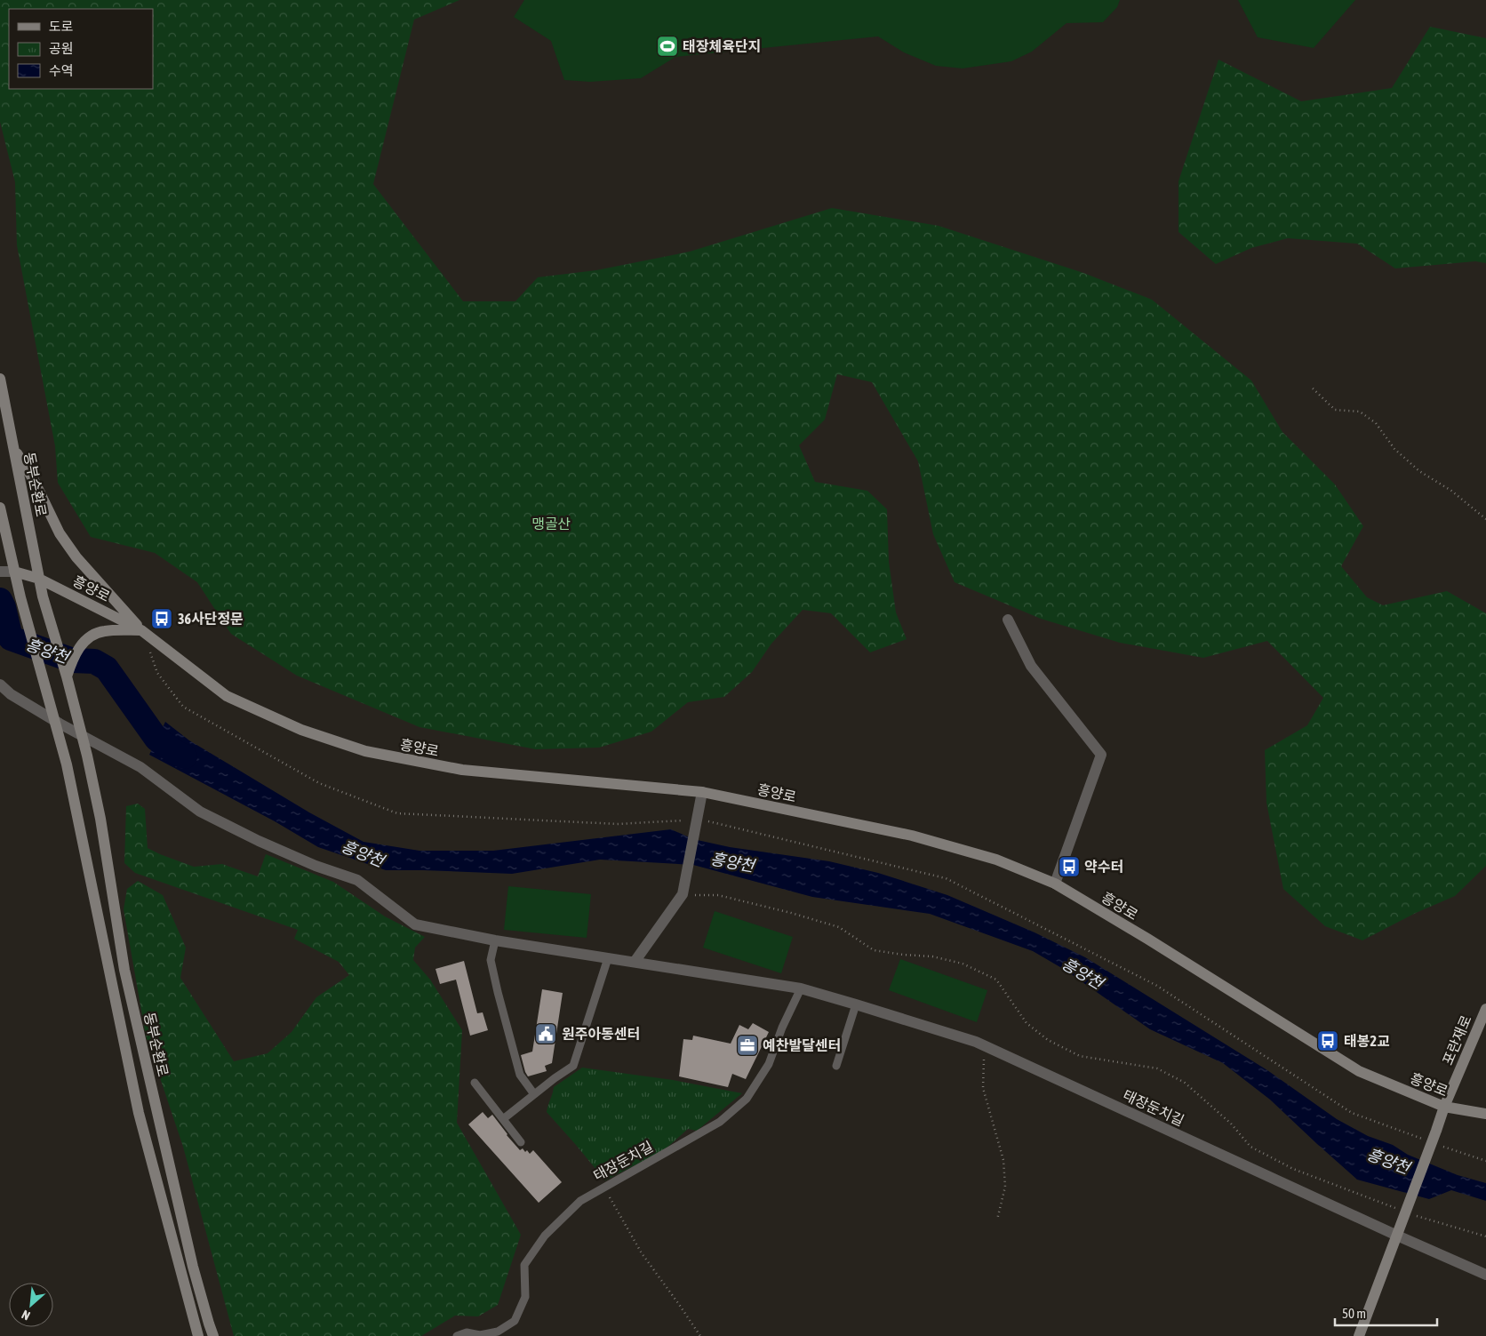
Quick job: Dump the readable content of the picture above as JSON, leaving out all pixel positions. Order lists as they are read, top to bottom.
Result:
{
  "streets": {
    "street": [
      "동부순환로",
      "흥양로",
      "포란재로",
      "태장둔치길"
    ]
  },
  "crossings": [
    ["동부순환로", "흥양로"],
    ["흥양로", "포란재로"],
    ["포란재로", "태장둔치길"]
  ],
  "water": ["흥양천"],
  "parks": ["맹골산"],
  "places": {
    "sports": ["태장체육단지"],
    "bus stop": ["36사단정문", "약수터", "태봉2교"],
    "public building": ["원주아동센터"],
    "office": ["예찬발달센터"]
  },
  "legend": ["도로", "공원", "수역"],
  "scale_bar": "50 m",
  "north": "bottom left"
}
